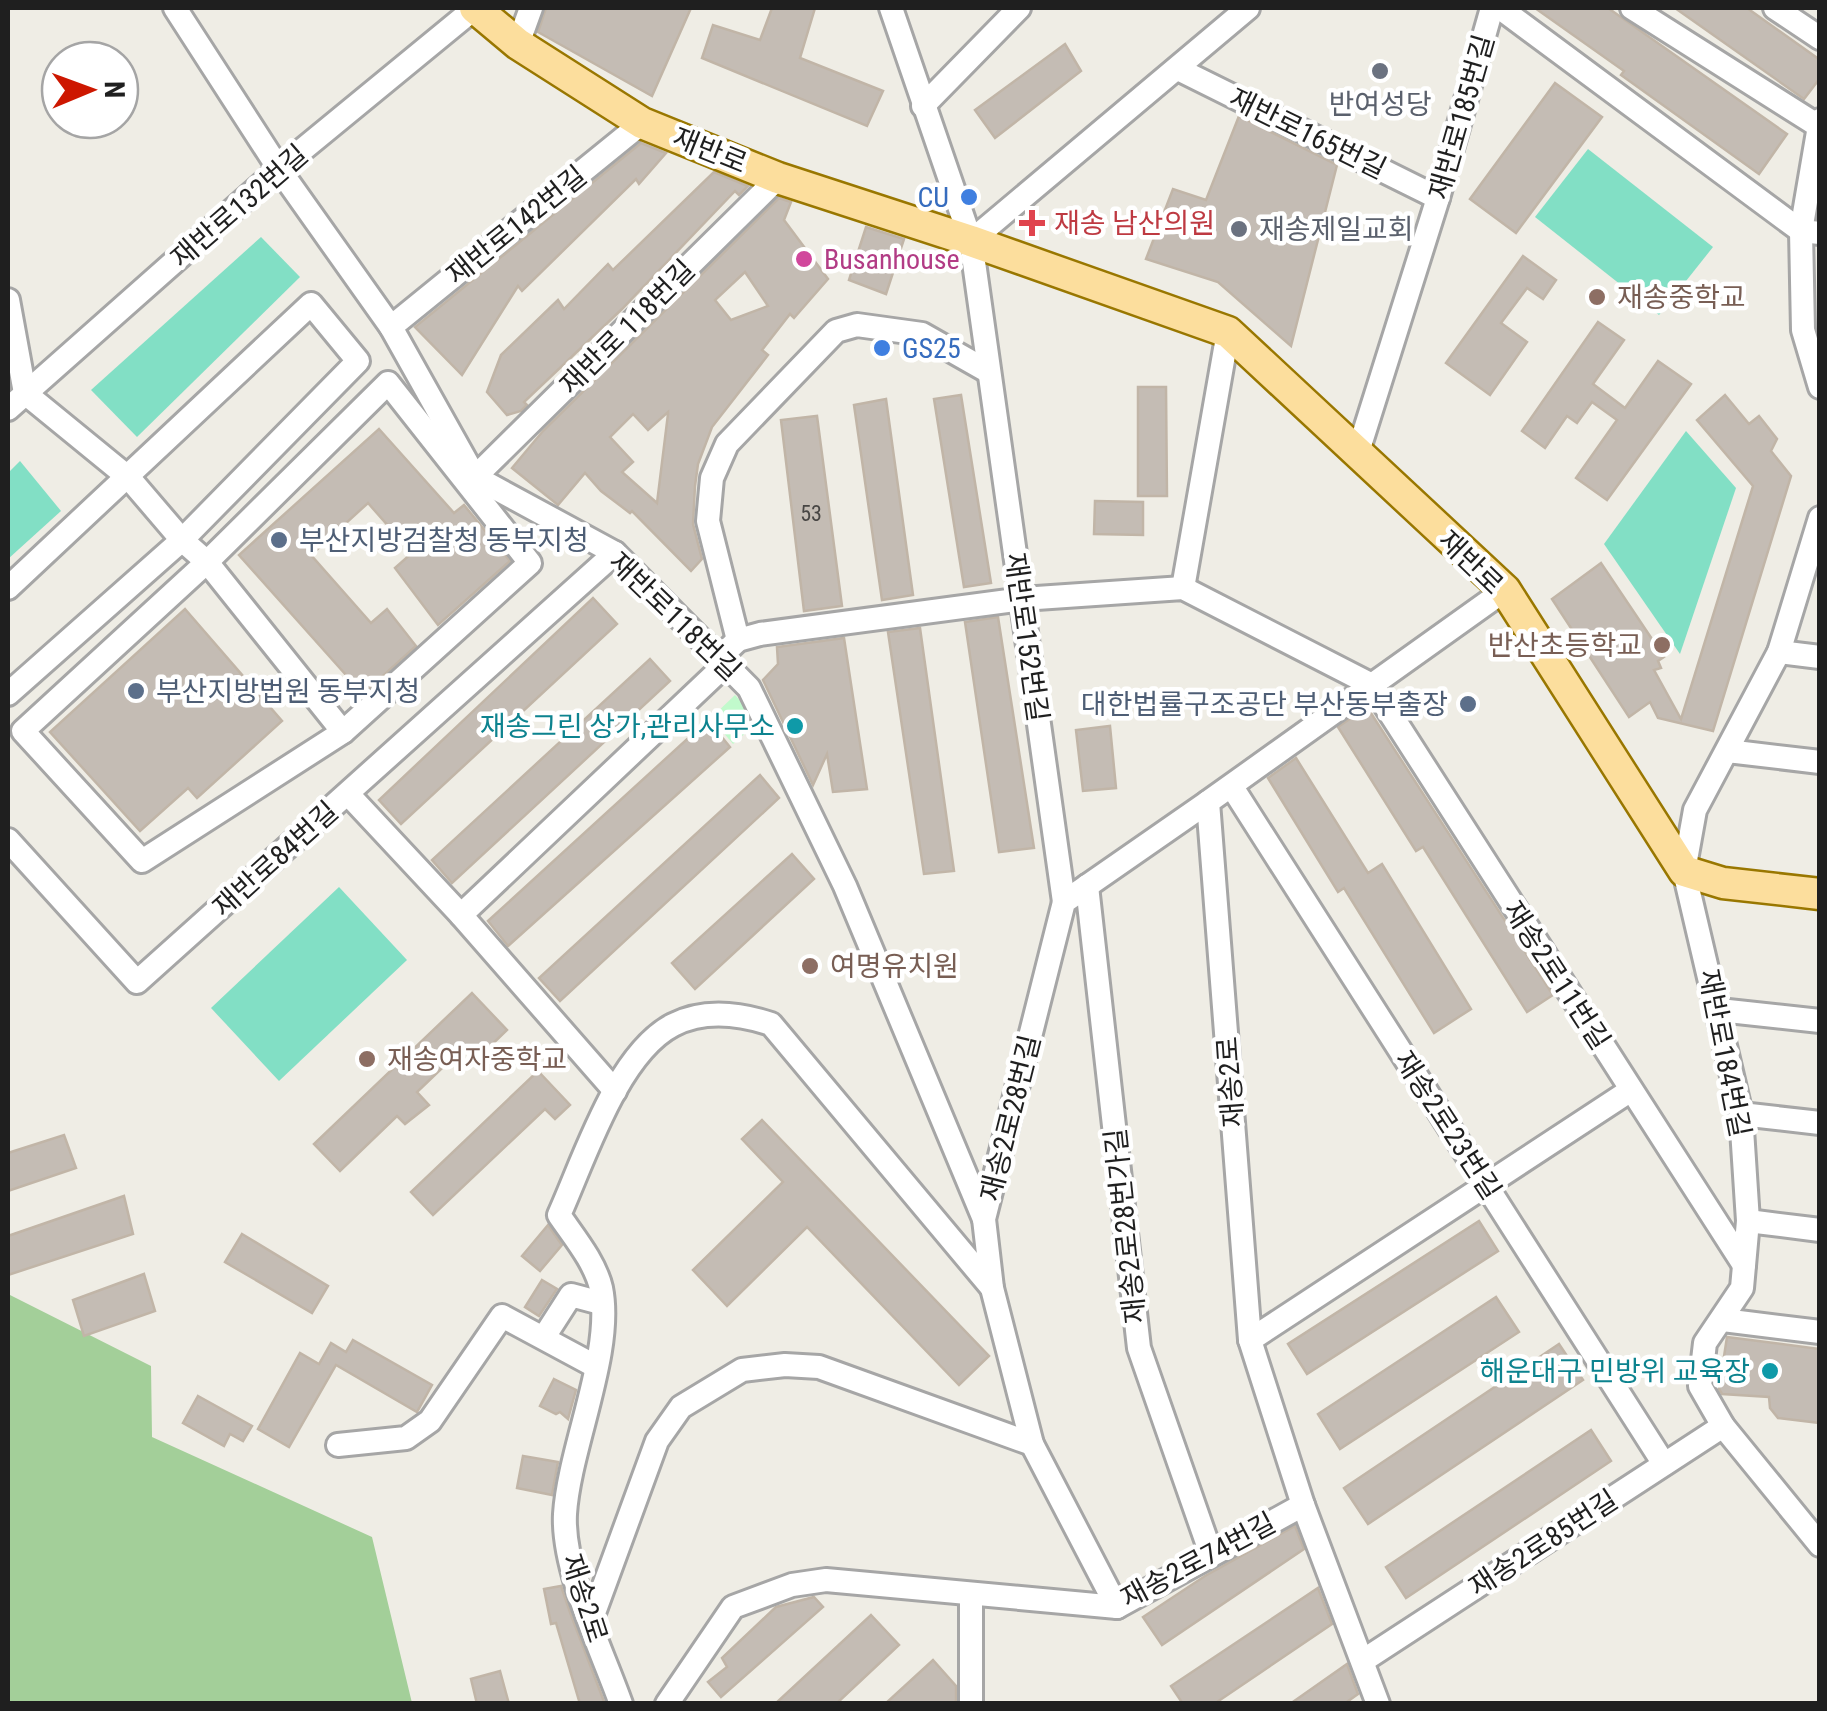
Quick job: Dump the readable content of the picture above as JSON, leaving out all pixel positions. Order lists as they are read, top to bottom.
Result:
{
  "streets": {
    "main road": ["재반로"],
    "street": [
      "재반로185번길",
      "재반로165번길",
      "재반로132번길",
      "재반로142번길",
      "재반로 118번길",
      "재반로118번길",
      "재반로152번길",
      "재반로84번길",
      "재송2로11번길",
      "재반로184번길",
      "재송2로",
      "재송2로28번길",
      "재송2로23번길",
      "재송2로28번가길",
      "재송2로85번길",
      "재송2로74번길"
    ]
  },
  "crossings": [
    ["재반로185번길", "재반로165번길"],
    ["재반로185번길", "재반로"],
    ["재반로", "재반로132번길"],
    ["재반로", "재반로142번길"],
    ["재반로", "재반로 118번길"],
    ["재반로", "재반로152번길"],
    ["재반로", "재반로184번길"],
    ["재반로 118번길", "재반로118번길"],
    ["재반로118번길", "재송2로28번길"],
    ["재반로152번길", "재송2로28번길"],
    ["재반로84번길", "재송2로"],
    ["재송2로11번길", "재반로184번길"],
    ["재반로184번길", "재송2로85번길"],
    ["재송2로", "재송2로28번길"],
    ["재송2로", "재송2로85번길"],
    ["재송2로", "재송2로74번길"],
    ["재송2로28번길", "재송2로74번길"],
    ["재송2로23번길", "재송2로85번길"],
    ["재송2로28번가길", "재송2로74번길"]
  ],
  "places": {
    "other": [
      "반여성당",
      "CU",
      "재송제일교회",
      "Busanhouse",
      "재송중학교",
      "GS25",
      "부산지방검찰청 동부지청",
      "반산초등학교",
      "부산지방법원 동부지청",
      "대한법률구조공단 부산동부출장",
      "재송그린 상가,관리사무소",
      "여명유치원",
      "재송여자중학교",
      "해운대구 민방위 교육장"
    ],
    "health": ["재송 남산의원"]
  },
  "house_numbers": ["53"],
  "north": "right"
}
